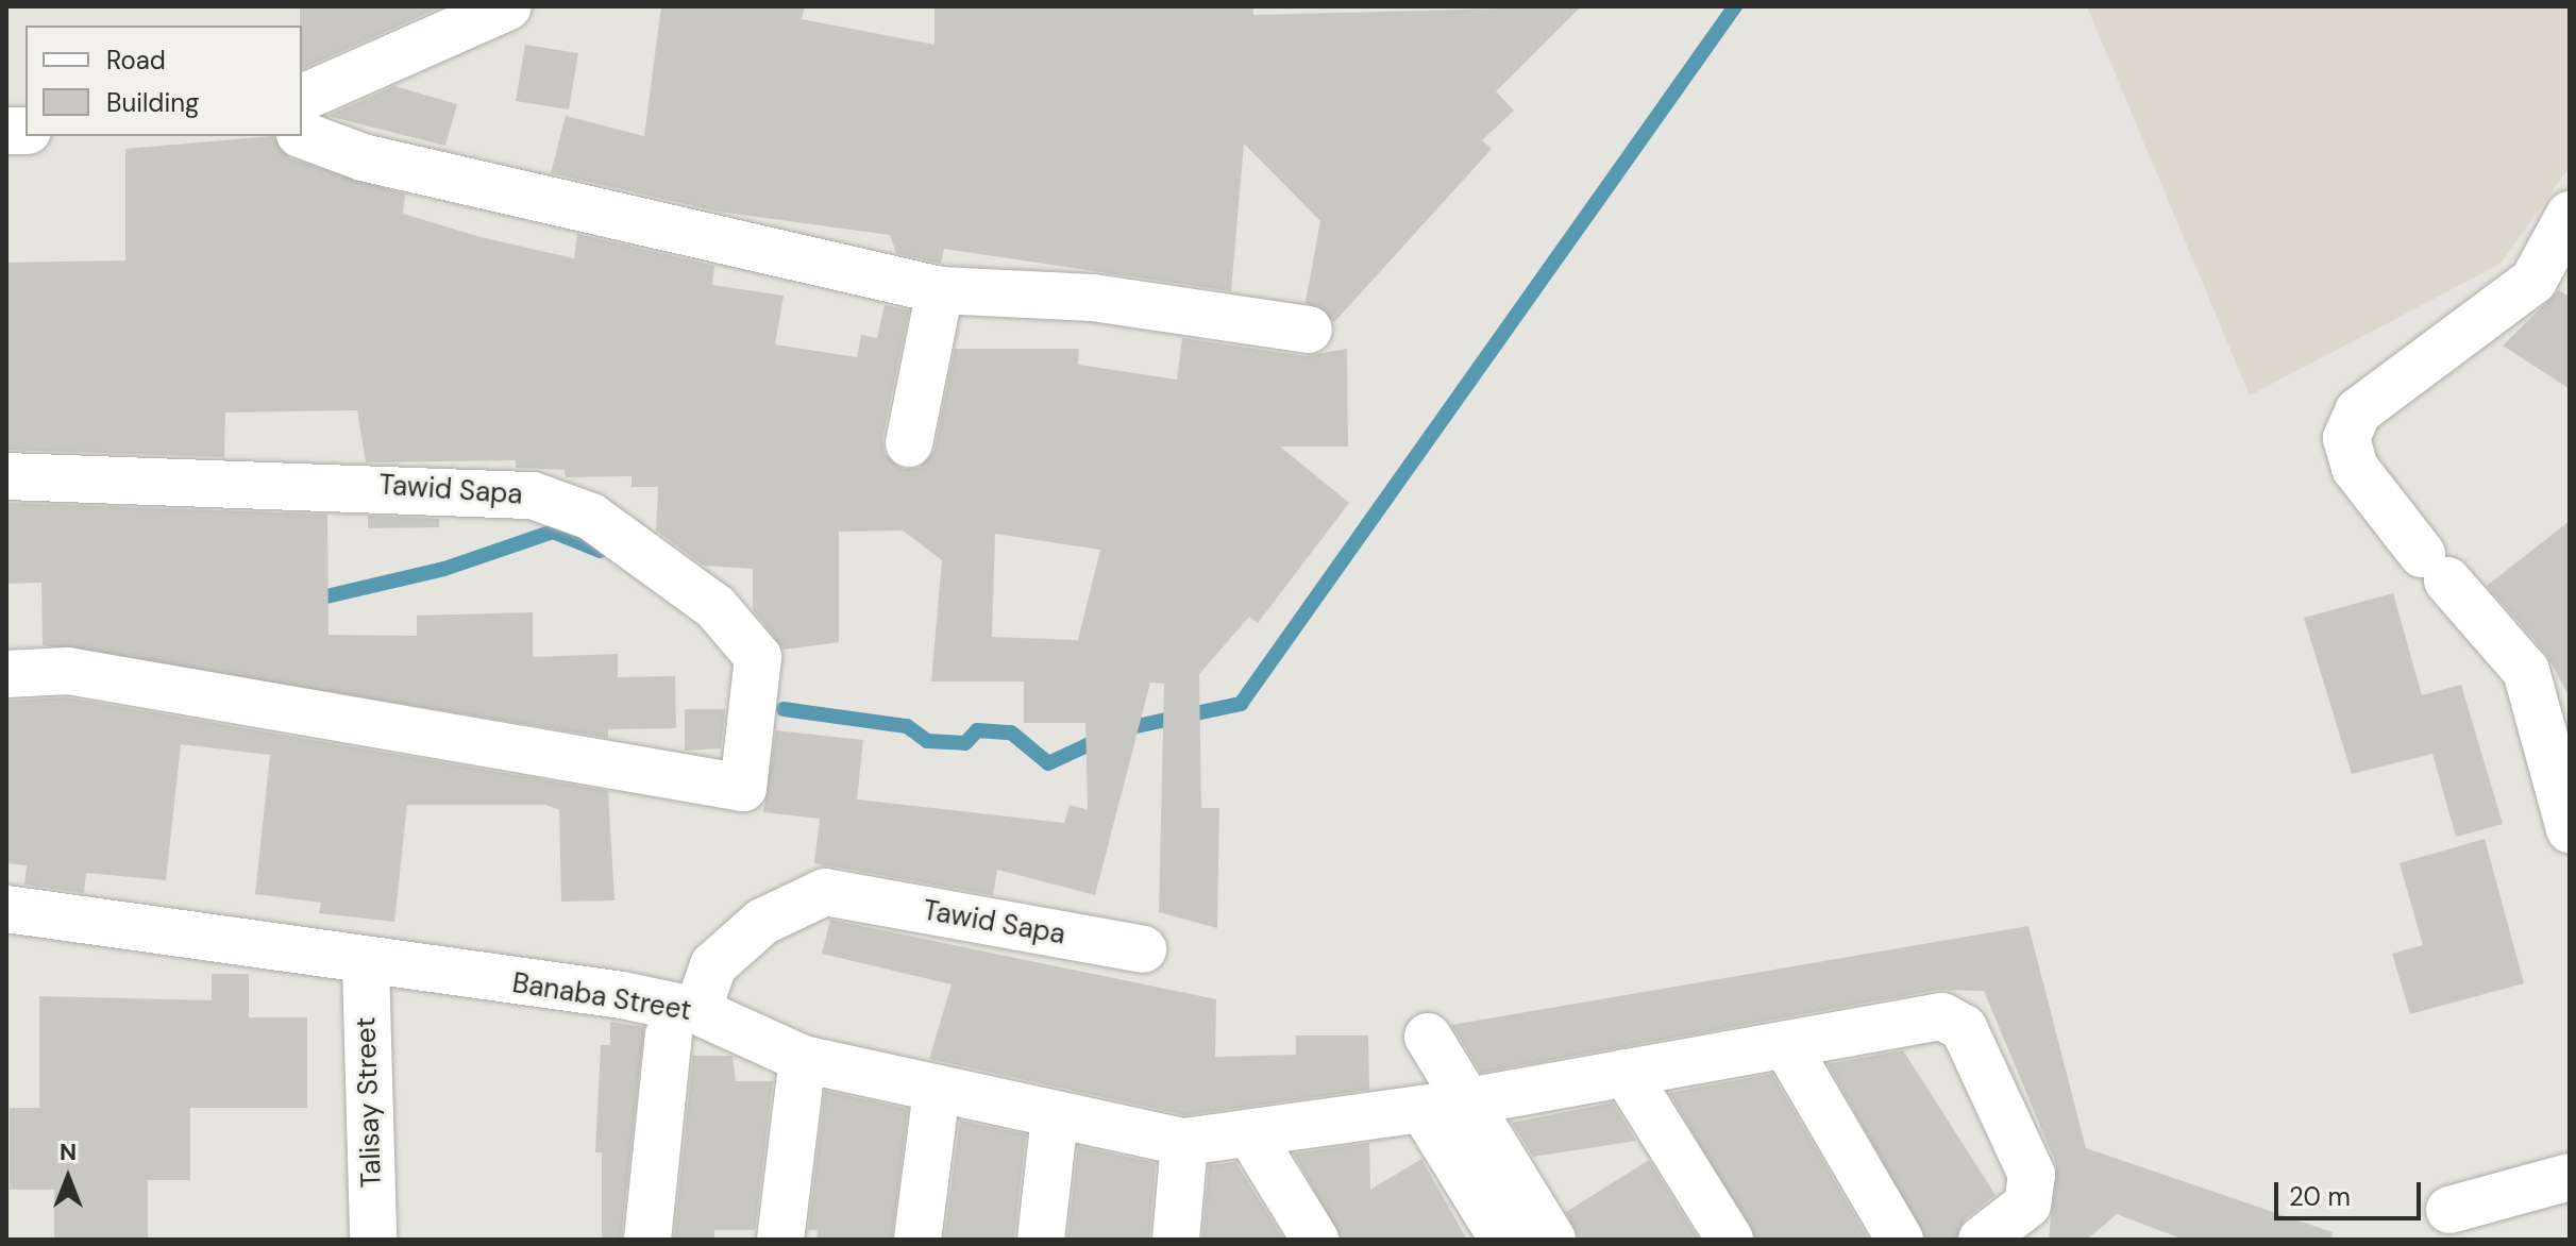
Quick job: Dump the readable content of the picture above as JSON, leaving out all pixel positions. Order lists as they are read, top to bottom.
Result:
{
  "streets": {
    "street": ["Tawid Sapa", "Banaba Street", "Talisay Street"]
  },
  "crossings": [
    ["Tawid Sapa", "Banaba Street"],
    ["Banaba Street", "Talisay Street"]
  ],
  "legend": ["Road", "Building"],
  "scale_bar": "20 m",
  "north": "top"
}
